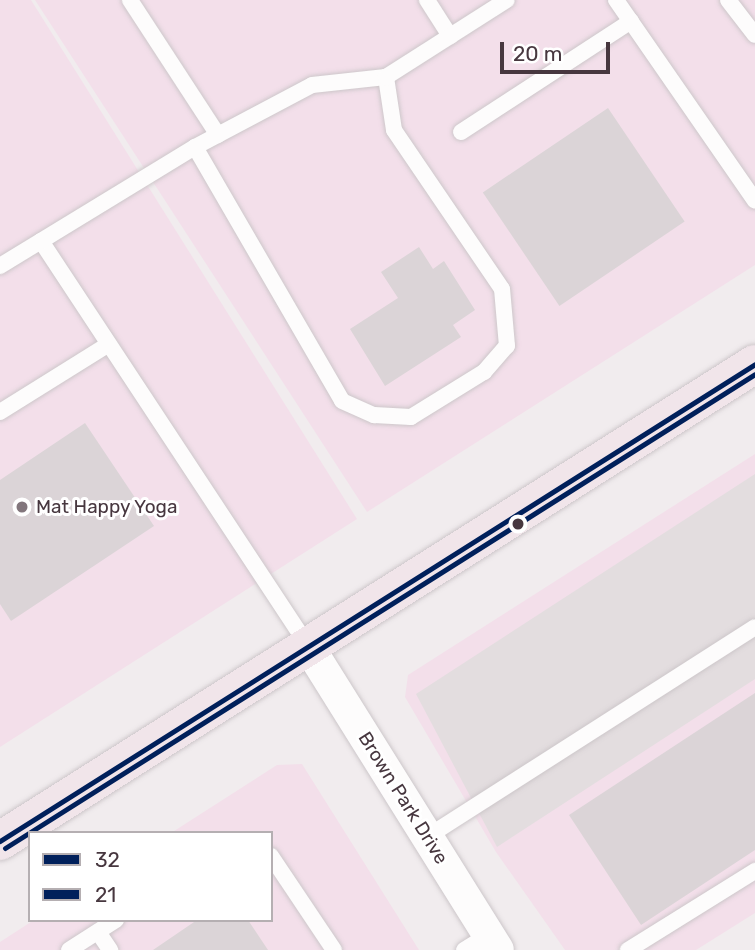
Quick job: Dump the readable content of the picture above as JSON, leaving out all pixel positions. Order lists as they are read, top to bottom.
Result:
{
  "streets": {
    "street": ["Brown Park Drive"]
  },
  "places": ["Mat Happy Yoga"],
  "lines": ["transit line 32", "transit line 21"],
  "legend": ["32", "21"],
  "scale_bar": "20 m"
}
